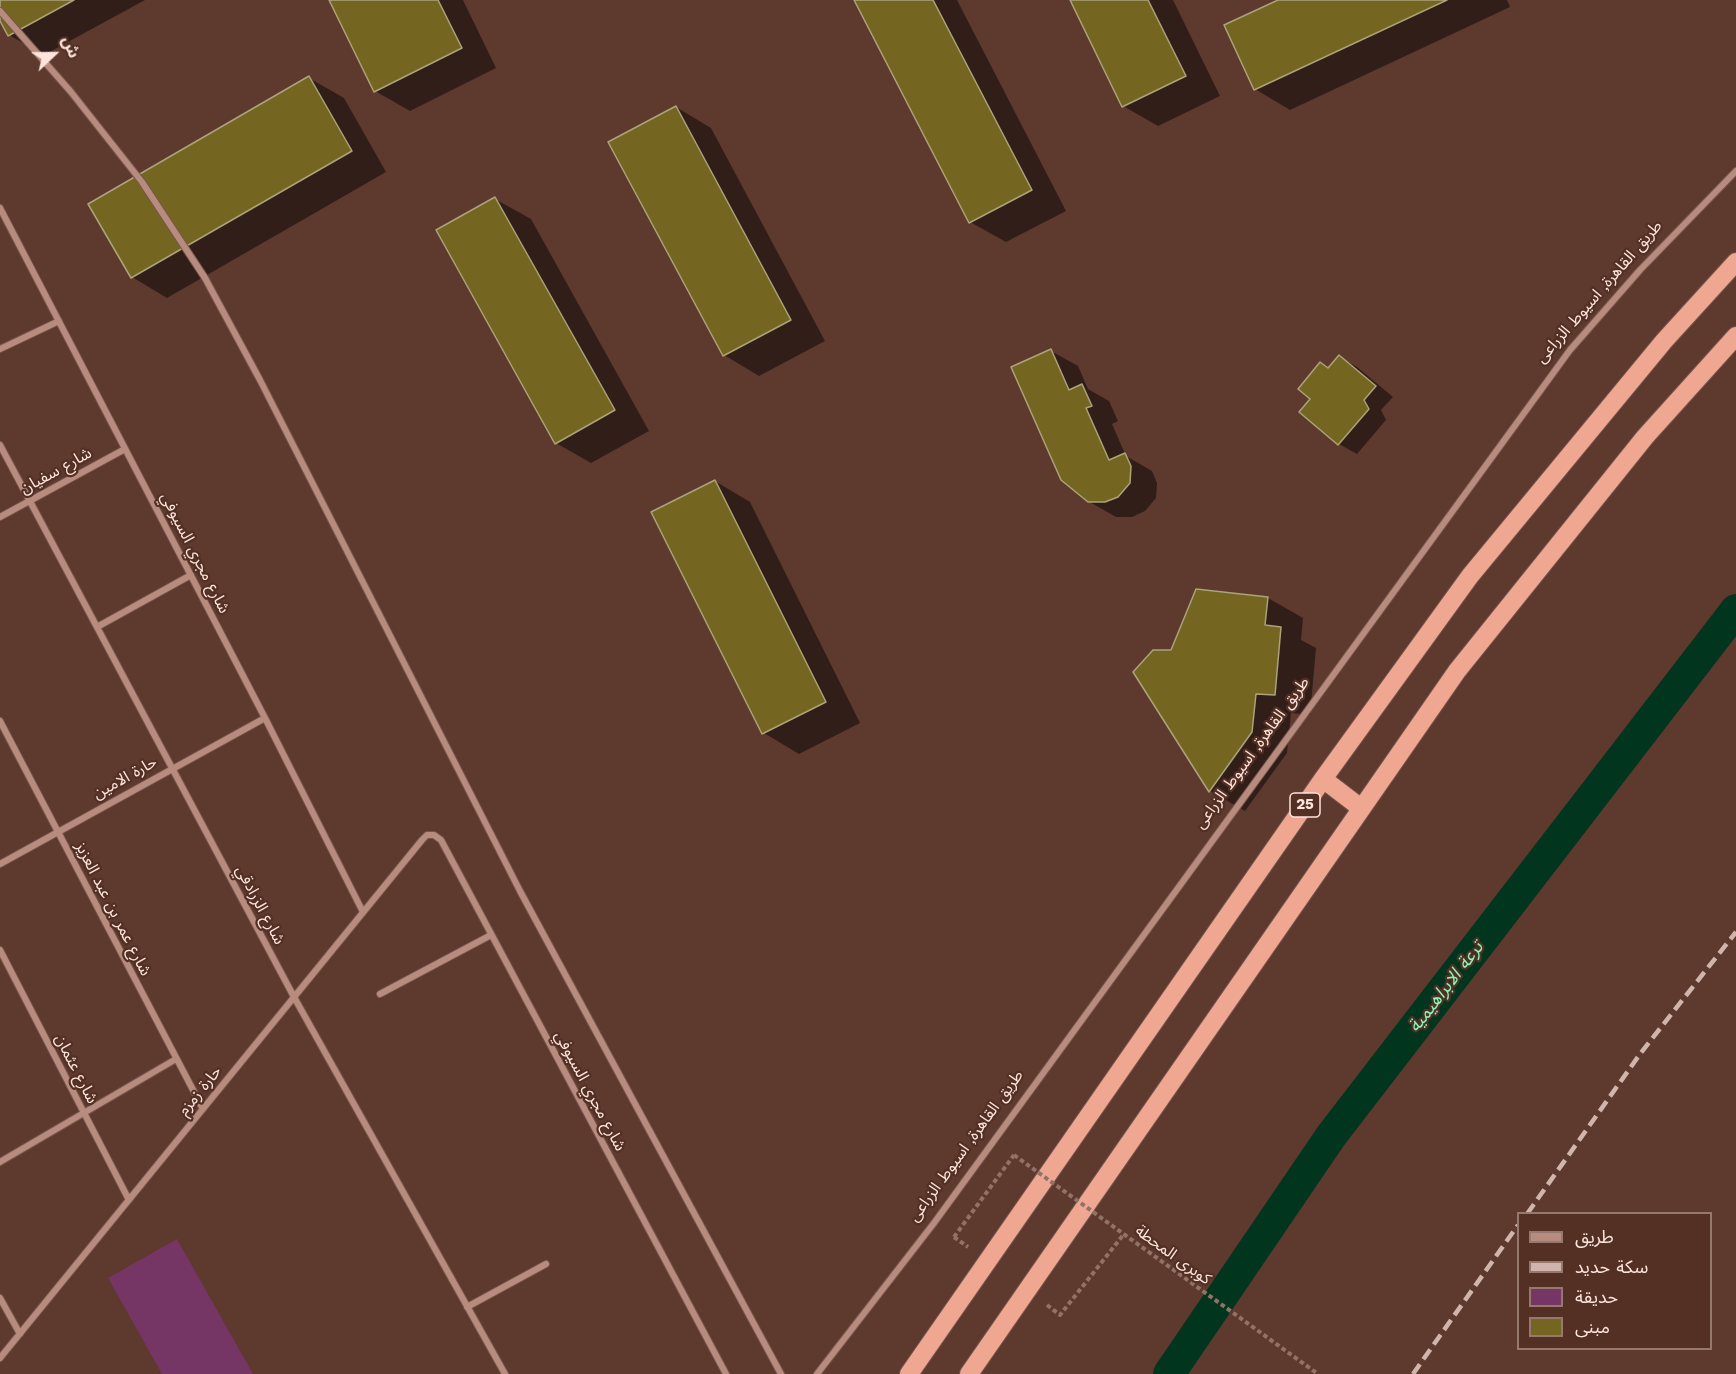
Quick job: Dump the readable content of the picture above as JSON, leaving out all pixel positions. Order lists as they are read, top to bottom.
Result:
{
  "streets": {
    "highway": ["25"],
    "street": [
      "طريق القاهرة, اسيوط الزراعى",
      "شارع سفيان",
      "شارع مجري السيوفي",
      "حارة الامين",
      "شارع الزرادقي",
      "شارع عمر بن عبد العزيز",
      "شارع عثمان",
      "حارة زمزم"
    ],
    "path": ["كوبرى المحطة"]
  },
  "crossings": [
    ["شارع سفيان", "شارع مجري السيوفي"],
    ["شارع سفيان", "شارع الزرادقي"],
    ["شارع مجري السيوفي", "حارة الامين"],
    ["شارع مجري السيوفي", "حارة زمزم"],
    ["حارة الامين", "شارع الزرادقي"],
    ["حارة الامين", "شارع عمر بن عبد العزيز"],
    ["شارع الزرادقي", "حارة زمزم"],
    ["شارع عمر بن عبد العزيز", "حارة زمزم"],
    ["شارع عثمان", "حارة زمزم"]
  ],
  "water": ["ترعة الابراهيمية"],
  "legend": [
    "طريق",
    "سكة حديد",
    "حديقة",
    "مبنى"
  ],
  "north": "right"
}
